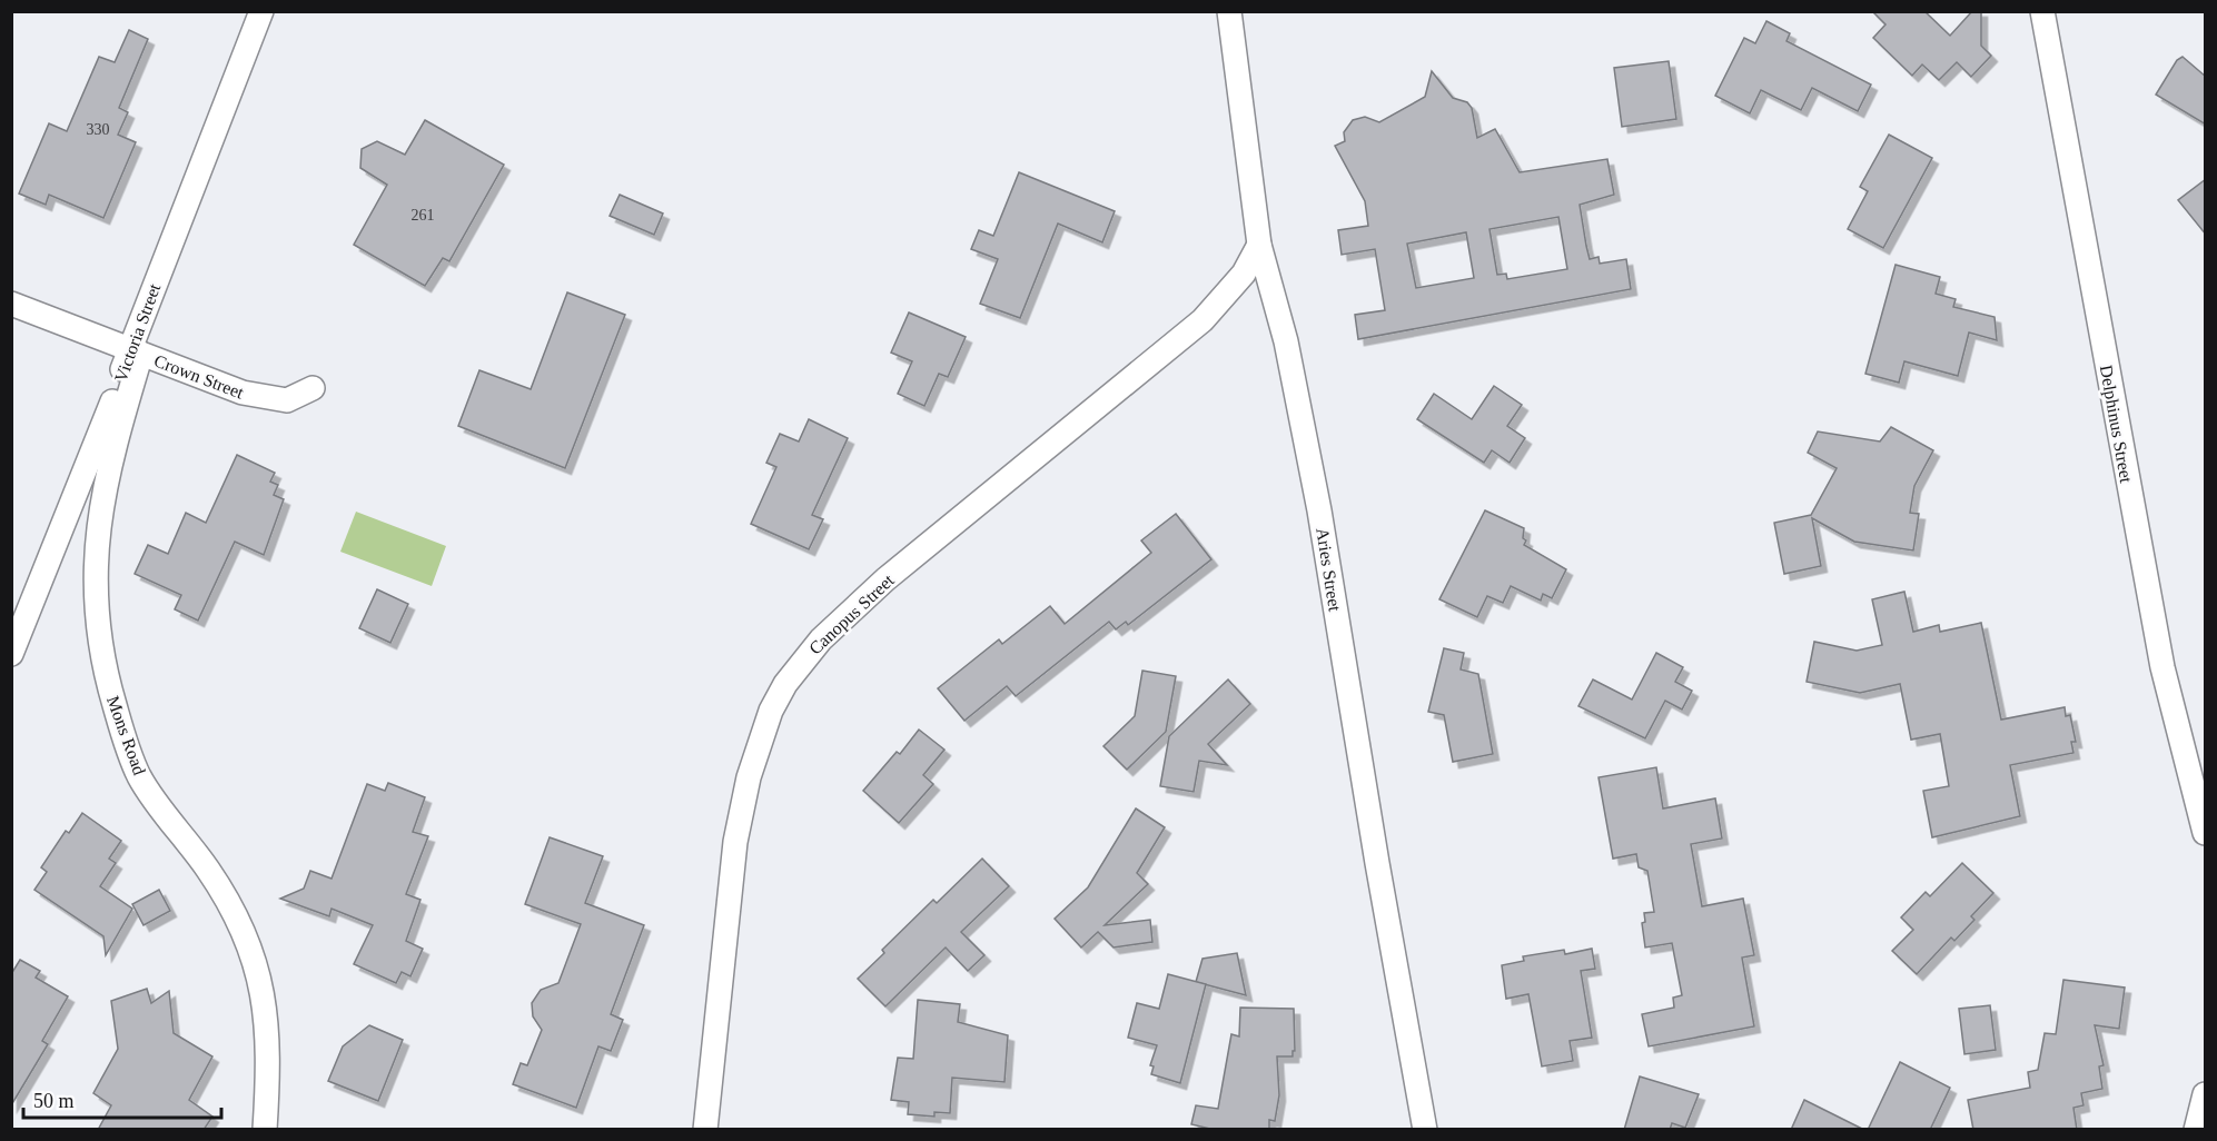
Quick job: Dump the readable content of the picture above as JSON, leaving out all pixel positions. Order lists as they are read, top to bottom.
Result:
{
  "streets": {
    "street": [
      "Victoria Street",
      "Crown Street",
      "Delphinus Street",
      "Aries Street",
      "Canopus Street",
      "Mons Road"
    ]
  },
  "crossings": [
    ["Victoria Street", "Crown Street"],
    ["Victoria Street", "Mons Road"],
    ["Crown Street", "Mons Road"],
    ["Aries Street", "Canopus Street"]
  ],
  "house_numbers": ["330", "261"],
  "scale_bar": "50 m"
}
